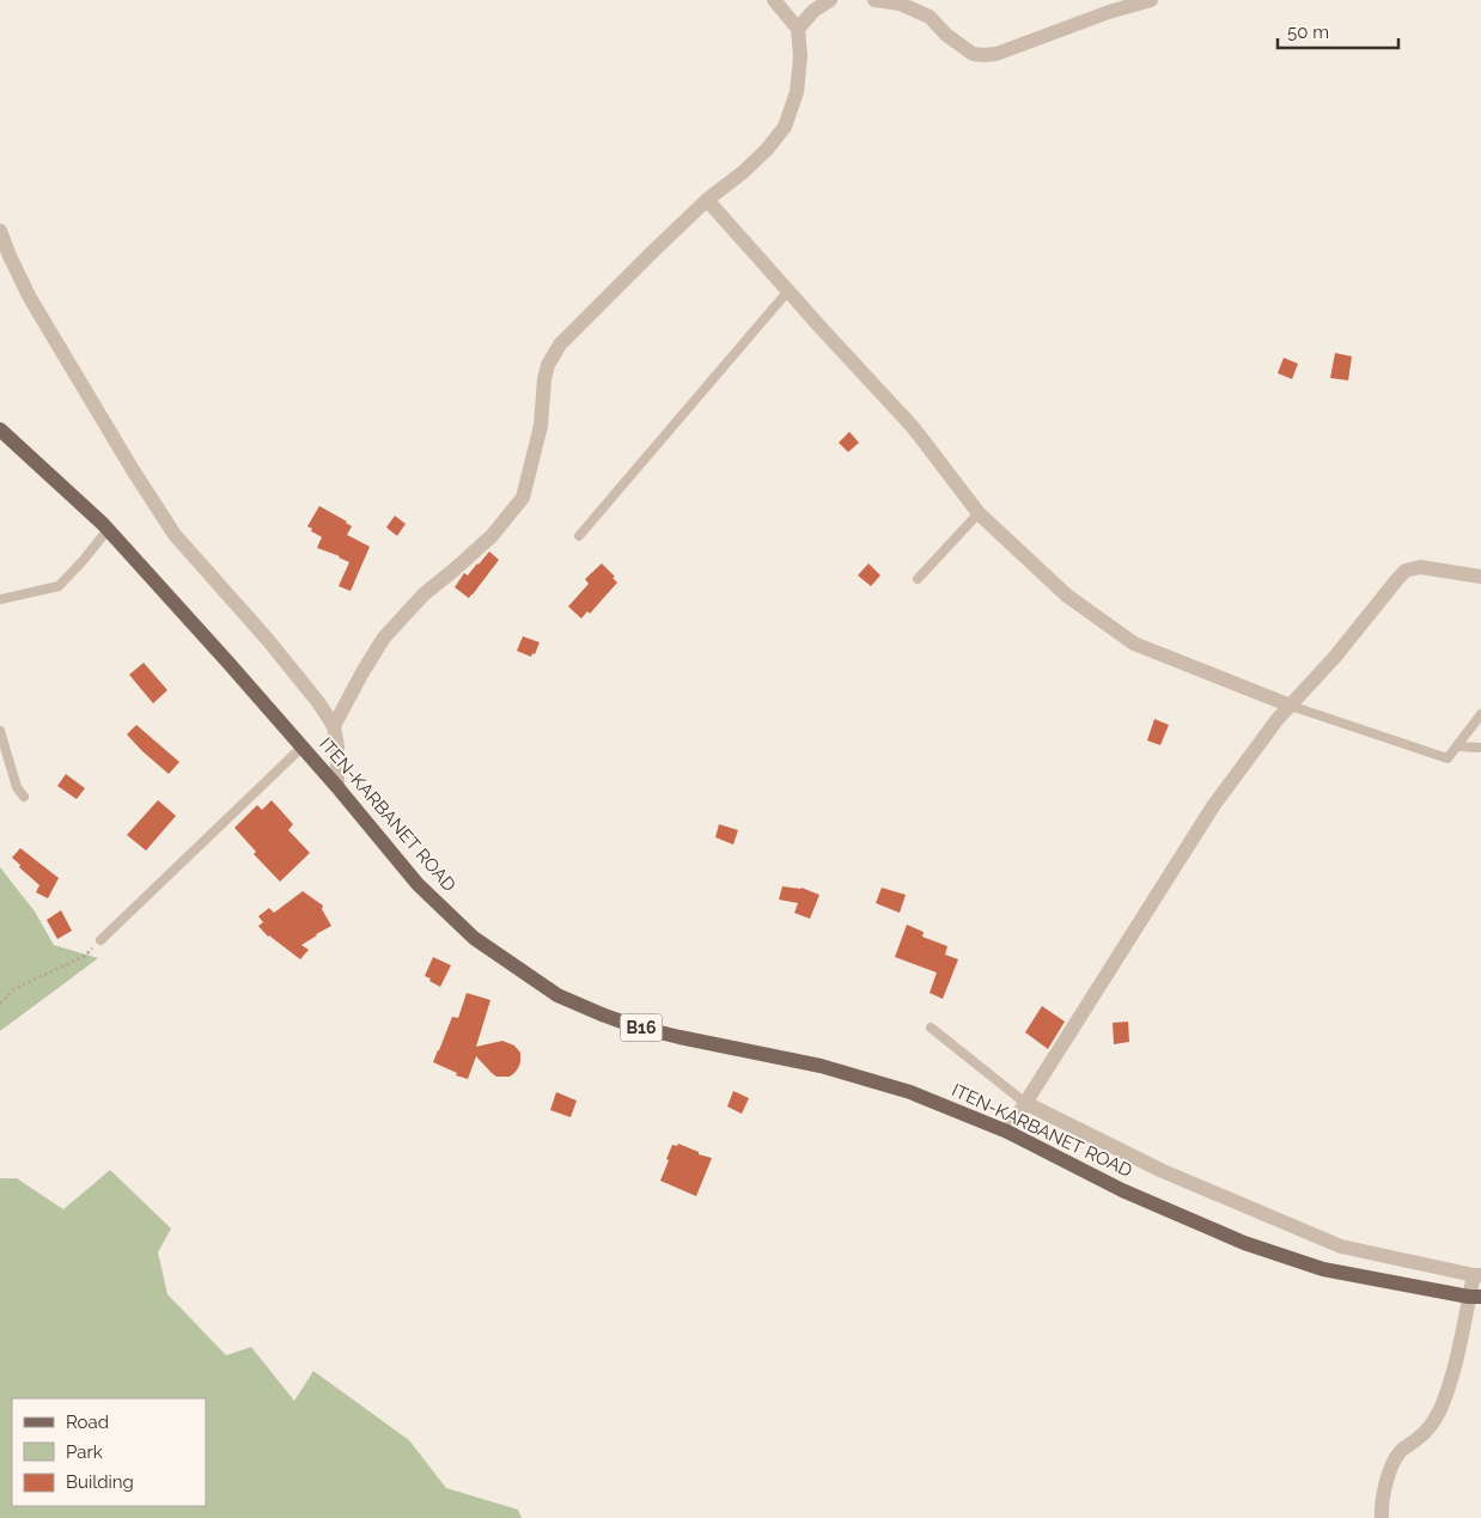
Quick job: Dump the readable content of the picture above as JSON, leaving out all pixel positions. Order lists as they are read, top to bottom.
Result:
{
  "streets": {
    "main road": ["ITEN-KARBANET ROAD", "B16"]
  },
  "legend": ["Road", "Park", "Building"],
  "scale_bar": "50 m"
}
